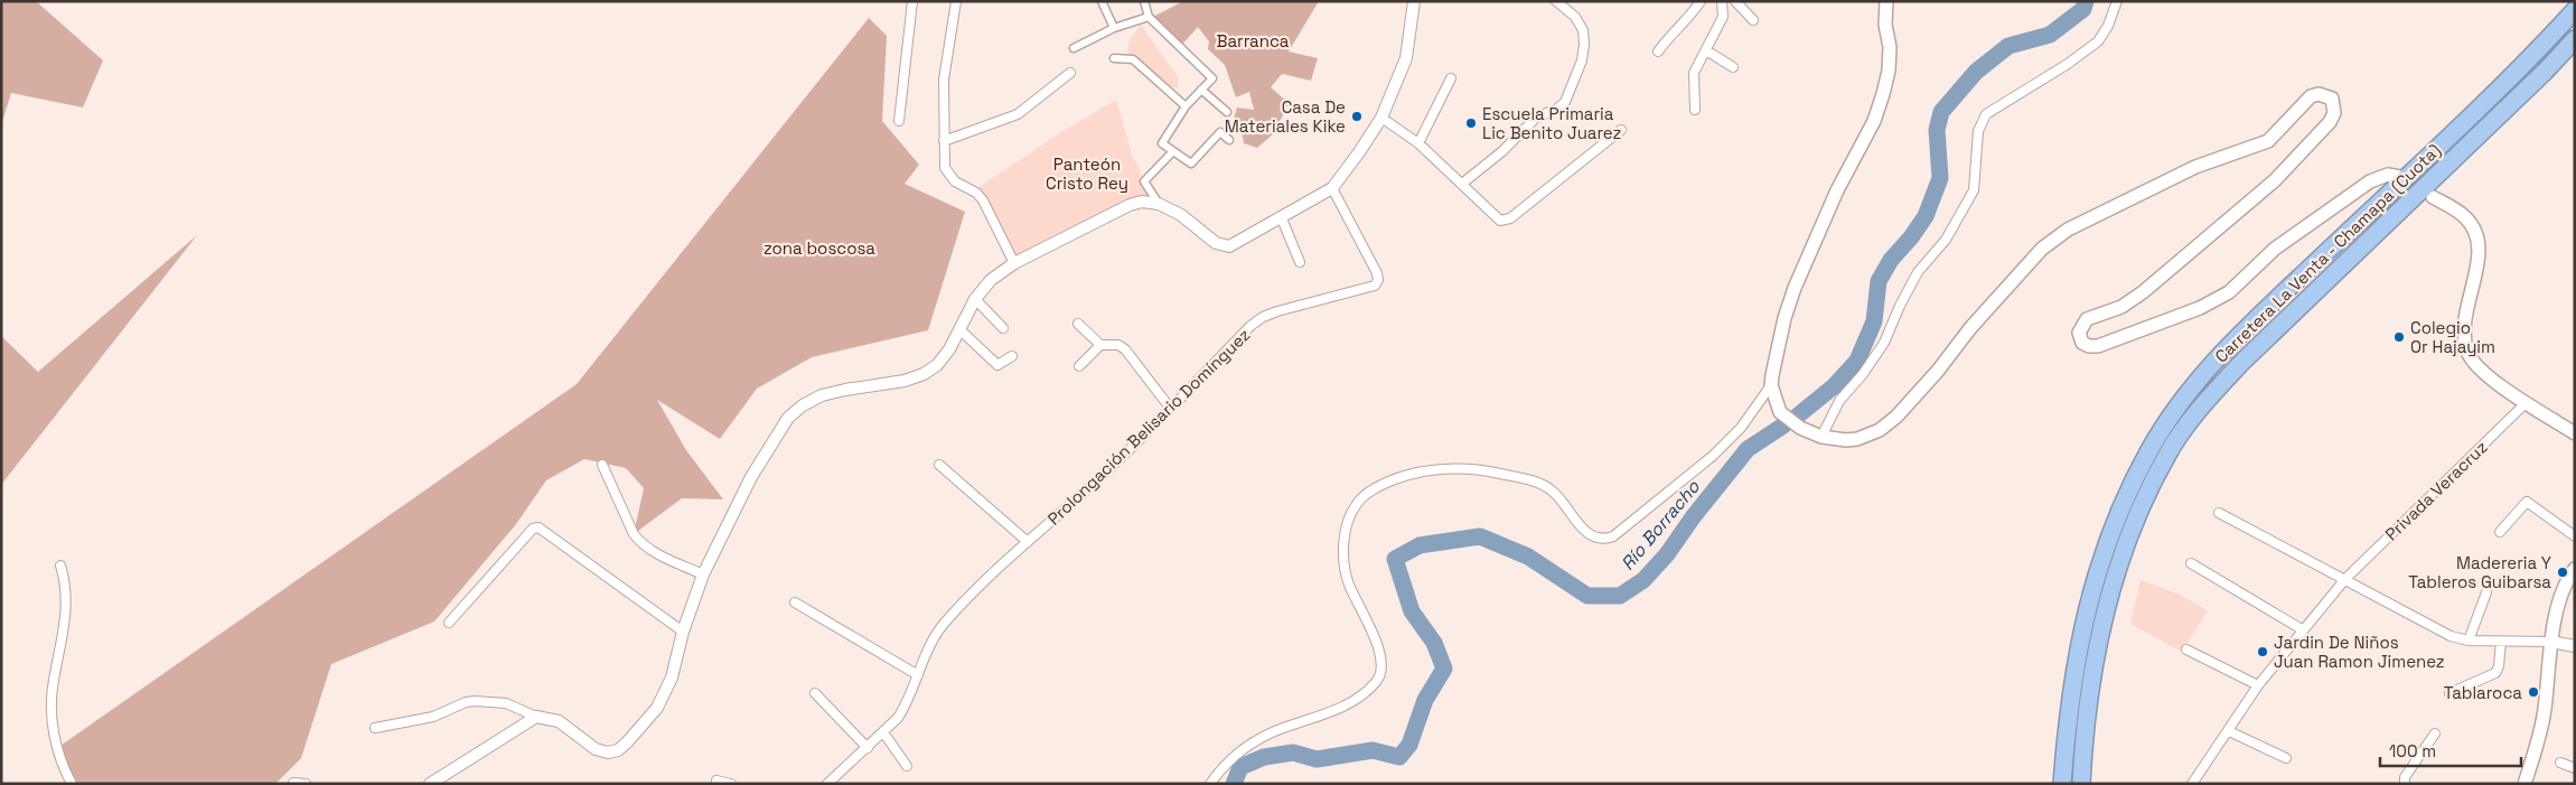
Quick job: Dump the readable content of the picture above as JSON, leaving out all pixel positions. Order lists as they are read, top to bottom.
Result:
{
  "streets": {
    "highway": ["Carretera La Venta - Chamapa (Cuota)"],
    "street": ["Prolongación Belisario Domínguez", "Privada Veracruz"]
  },
  "water": ["Río Borracho"],
  "parks": ["Barranca", "Panteón Cristo Rey", "zona boscosa"],
  "places": [
    "Casa De Materiales Kike",
    "Escuela Primaria Lic Benito Juarez",
    "Colegio Or Hajayim",
    "Madereria Y Tableros Guibarsa",
    "Jardin De Niños Juan Ramon Jimenez",
    "Tablaroca"
  ],
  "scale_bar": "100 m"
}
